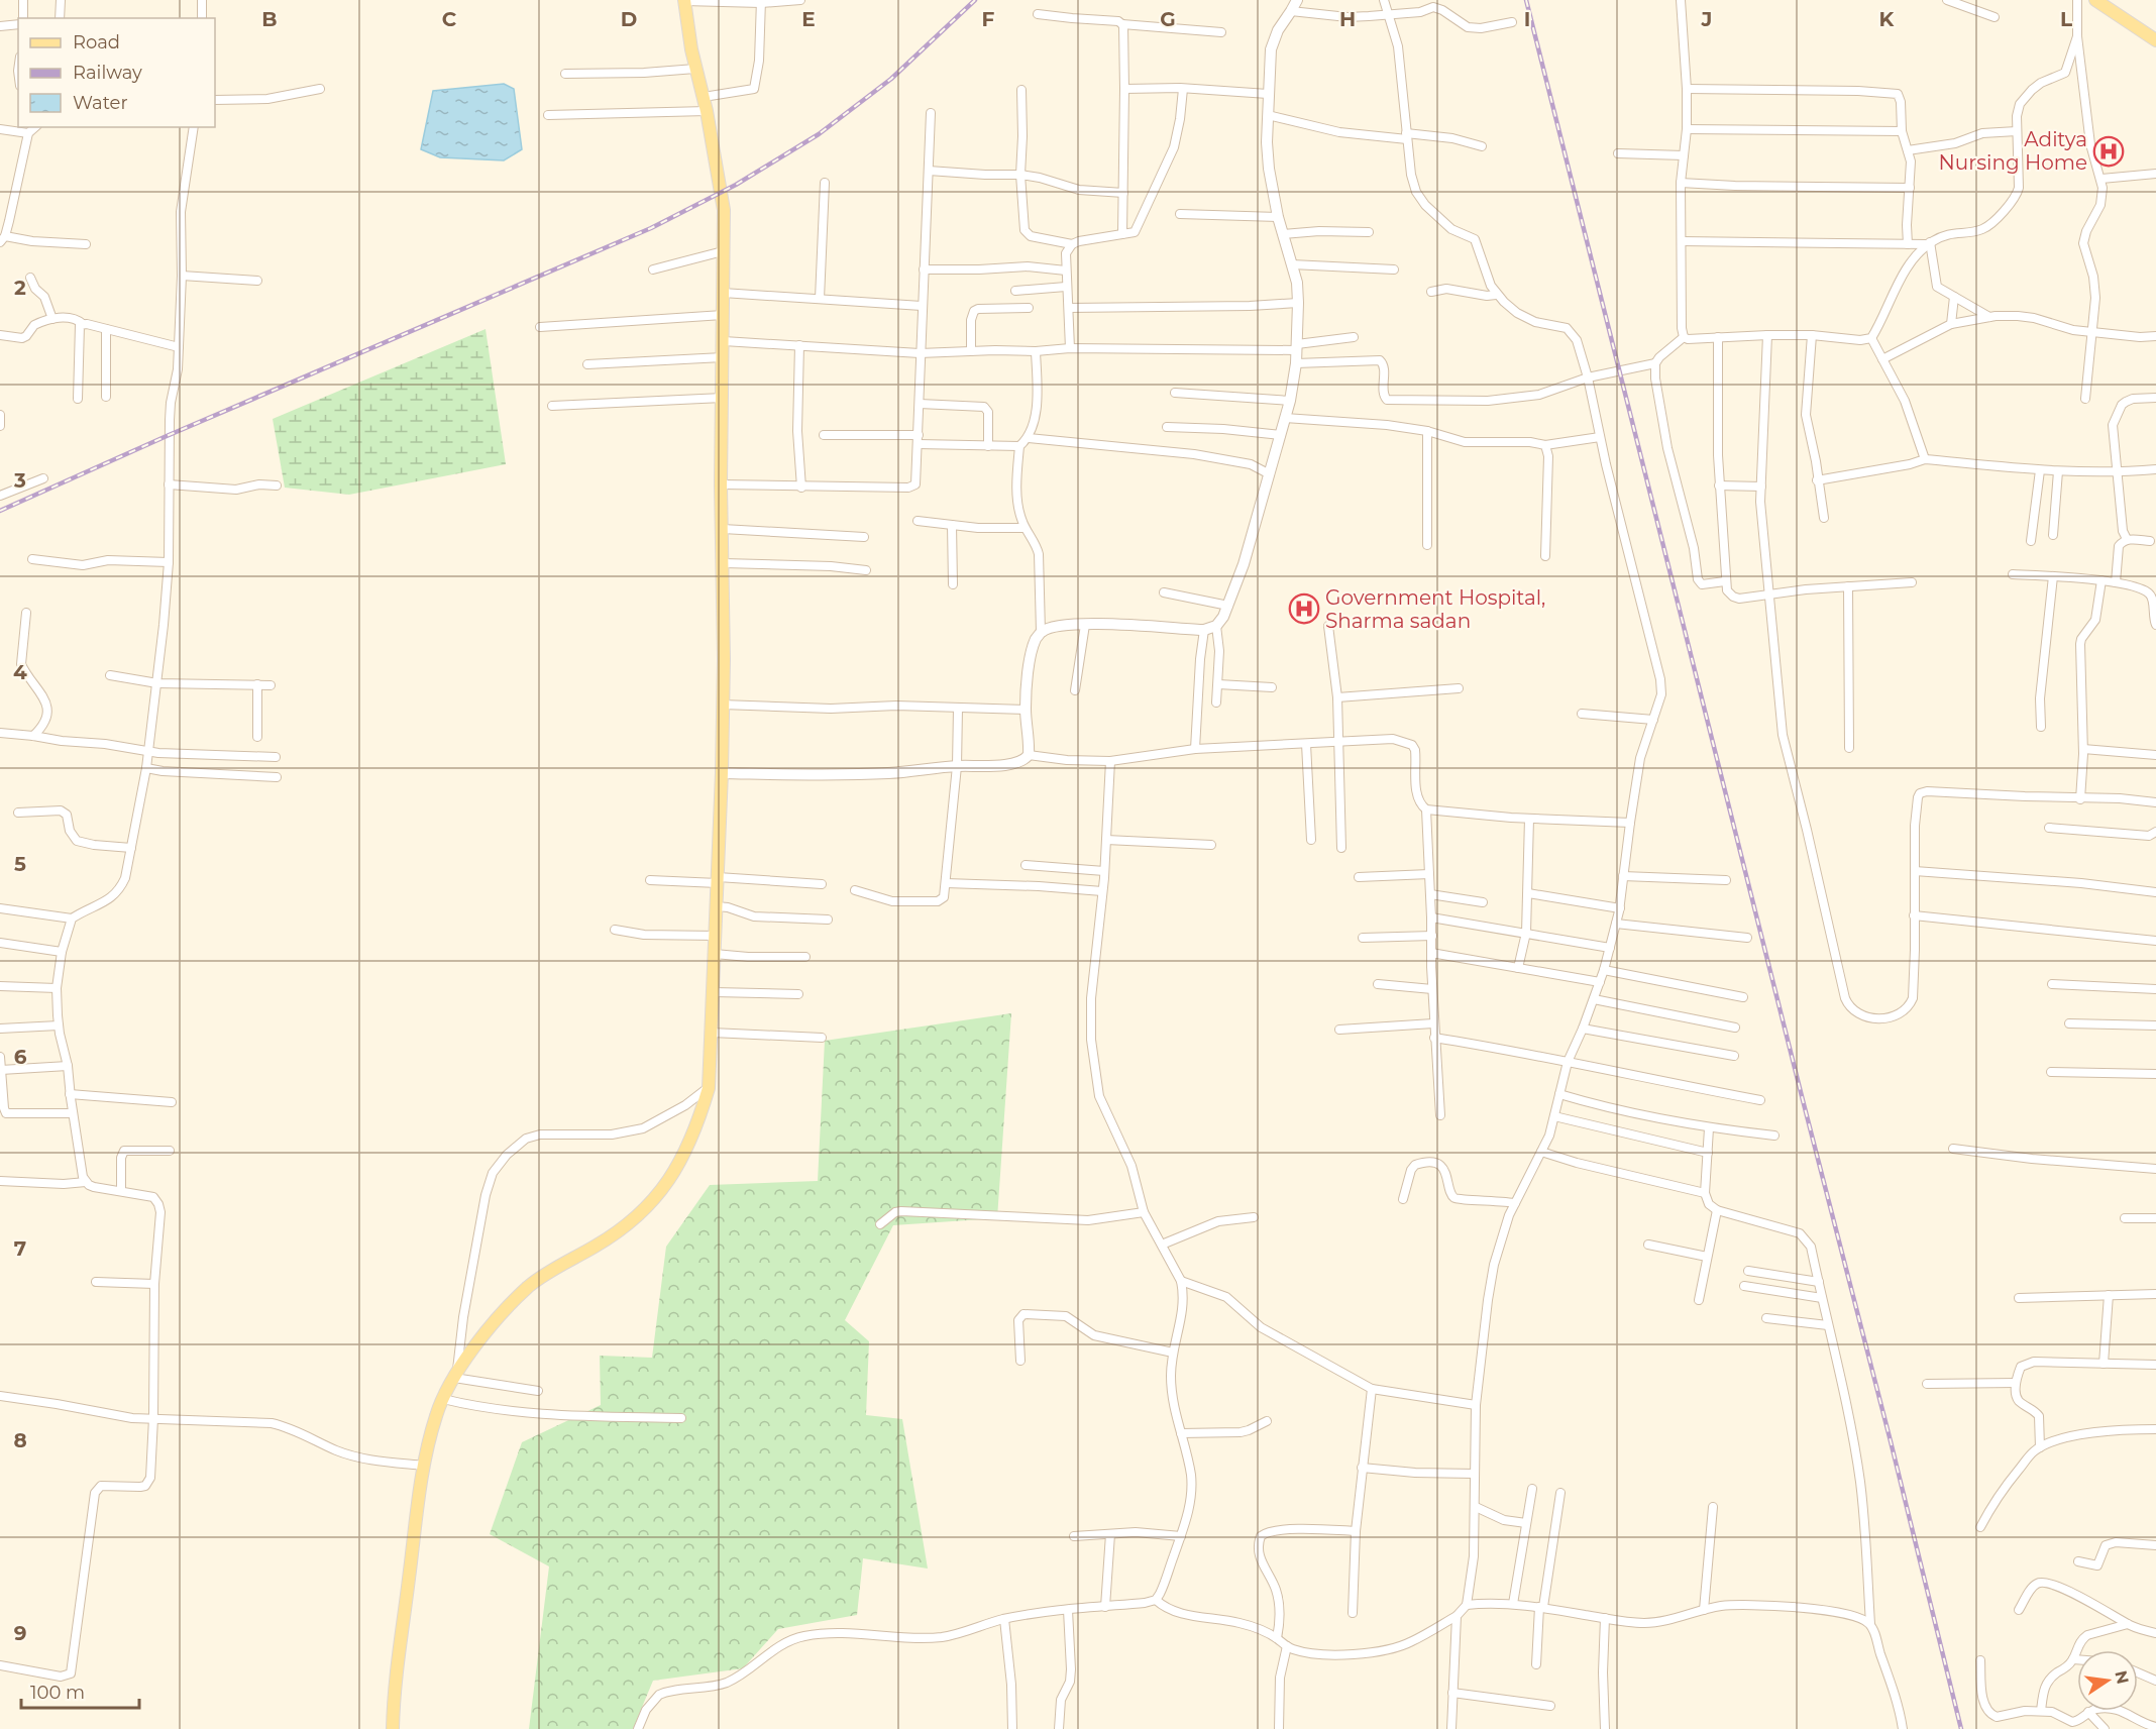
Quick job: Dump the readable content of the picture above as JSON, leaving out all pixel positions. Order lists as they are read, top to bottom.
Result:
{
  "places": {
    "hospital": ["Aditya Nursing Home", "Government Hospital, Sharma sadan"]
  },
  "legend": ["Road", "Railway", "Water"],
  "scale_bar": "100 m",
  "north": "right",
  "grid": {
    "columns": [
      "B",
      "C",
      "D",
      "E",
      "F",
      "G",
      "H",
      "I",
      "J",
      "K",
      "L"
    ],
    "rows": [
      "2",
      "3",
      "4",
      "5",
      "6",
      "7",
      "8",
      "9"
    ]
  }
}
